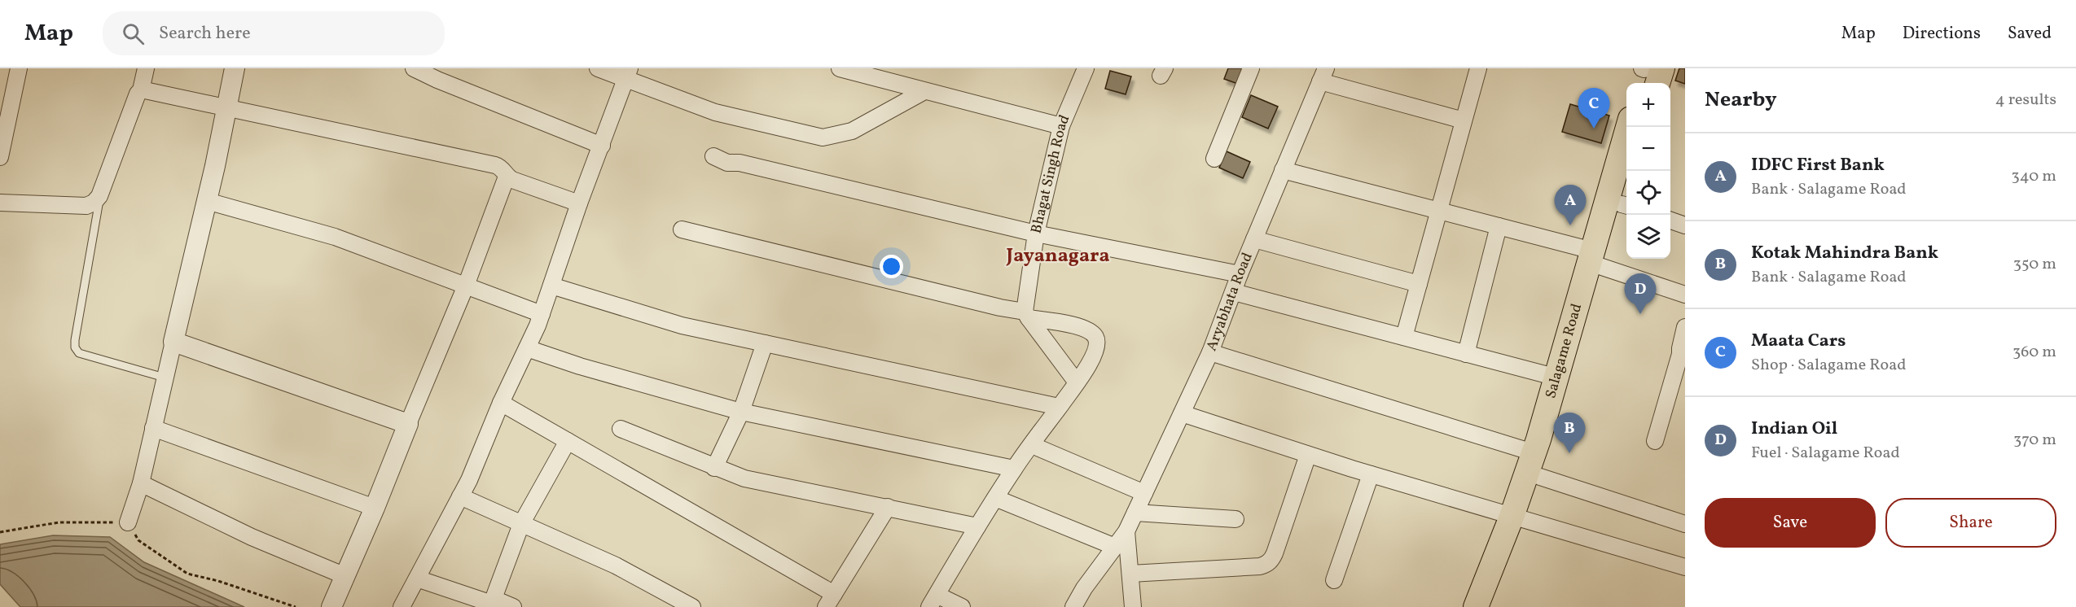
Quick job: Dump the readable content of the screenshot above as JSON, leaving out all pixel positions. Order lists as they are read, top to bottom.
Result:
{
  "streets": {
    "main road": ["Salagame Road"],
    "street": ["Bhagat Singh Road", "Aryabhata Road"]
  },
  "districts": ["Jayanagara"],
  "page": {
    "header": "Map",
    "search": "Search here",
    "nav": ["Map", "Directions", "Saved"],
    "heading": ["Nearby", "4 results"],
    "map_buttons": ["+", "−"],
    "pins": [
      "C",
      "A",
      "D",
      "B"
    ],
    "list": [
      {
        "mark": "A",
        "name": "IDFC First Bank",
        "note": "Bank · Salagame Road",
        "value": "340 m"
      },
      {
        "mark": "B",
        "name": "Kotak Mahindra Bank",
        "note": "Bank · Salagame Road",
        "value": "350 m"
      },
      {
        "mark": "C",
        "name": "Maata Cars",
        "note": "Shop · Salagame Road",
        "value": "360 m"
      },
      {
        "mark": "D",
        "name": "Indian Oil",
        "note": "Fuel · Salagame Road",
        "value": "370 m"
      }
    ],
    "buttons": ["Save", "Share"]
  }
}
